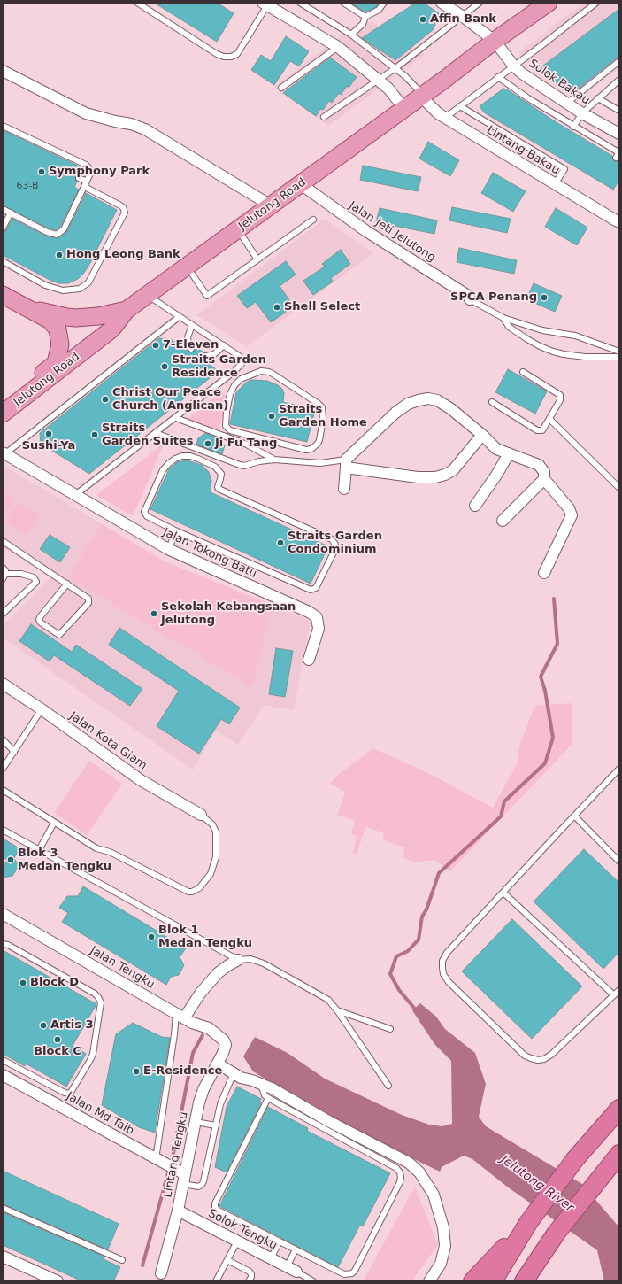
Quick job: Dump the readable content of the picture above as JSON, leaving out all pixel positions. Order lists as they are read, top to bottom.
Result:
{
  "streets": {
    "main road": ["Jelutong Road"],
    "street": [
      "Solok Bakau",
      "Lintang Bakau",
      "Jalan Jeti Jelutong",
      "Jalan Tokong Batu",
      "Jalan Kota Giam",
      "Jalan Tengku",
      "Jalan Md Taib",
      "Lintang Tengku",
      "Solok Tengku"
    ]
  },
  "crossings": [
    ["Solok Bakau", "Jelutong Road"],
    ["Lintang Bakau", "Jelutong Road"],
    ["Jelutong Road", "Jalan Jeti Jelutong"],
    ["Jalan Tengku", "Lintang Tengku"],
    ["Jalan Md Taib", "Lintang Tengku"],
    ["Lintang Tengku", "Solok Tengku"]
  ],
  "water": ["Jelutong River"],
  "places": [
    "Affin Bank",
    "Symphony Park",
    "Hong Leong Bank",
    "SPCA Penang",
    "Shell Select",
    "7-Eleven",
    "Straits Garden Residence",
    "Christ Our Peace Church (Anglican)",
    "Straits Garden Home",
    "Sushi-Ya",
    "Straits Garden Suites",
    "Ji Fu Tang",
    "Straits Garden Condominium",
    "Sekolah Kebangsaan Jelutong",
    "Blok 3 Medan Tengku",
    "Blok 1 Medan Tengku",
    "Block D",
    "Artis 3",
    "Block C",
    "E-Residence"
  ],
  "house_numbers": ["63-B"]
}
